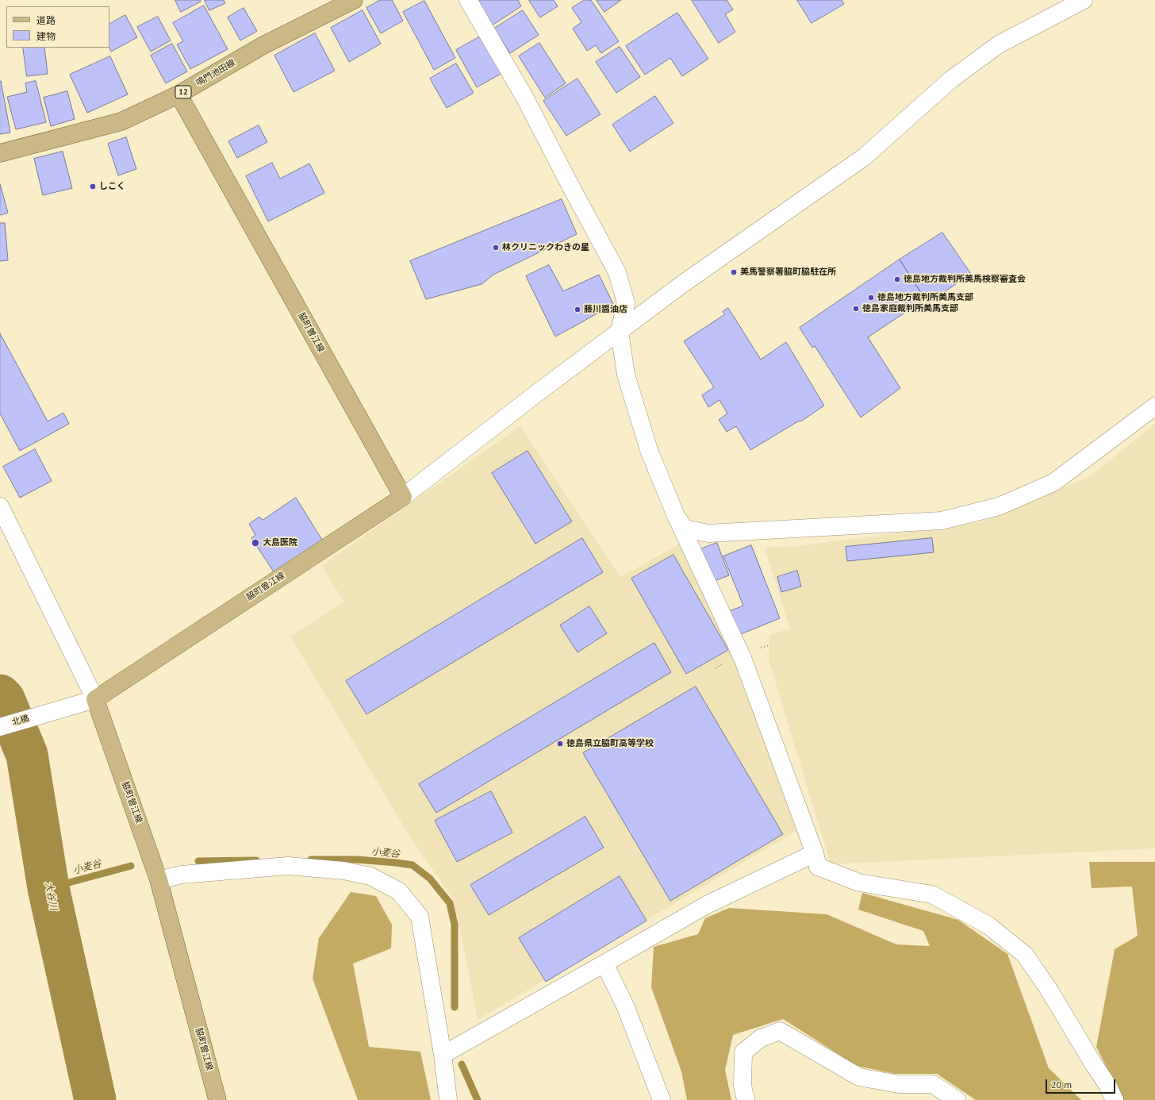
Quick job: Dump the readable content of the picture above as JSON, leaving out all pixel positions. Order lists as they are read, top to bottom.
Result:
{
  "streets": {
    "main road": ["鳴門池田線", "12", "脇町曽江線"],
    "street": ["北橋"]
  },
  "crossings": [
    ["鳴門池田線", "脇町曽江線"],
    ["脇町曽江線", "北橋"]
  ],
  "water": ["小麦谷", "大谷川"],
  "places": [
    "しこく",
    "林クリニックわきの星",
    "美馬警察署脇町脇駐在所",
    "徳島地方裁判所美馬検察審査会",
    "徳島地方裁判所美馬支部",
    "徳島家庭裁判所美馬支部",
    "藤川醤油店",
    "大島医院",
    "徳島県立脇町高等学校"
  ],
  "legend": ["道路", "建物"],
  "scale_bar": "20 m"
}
